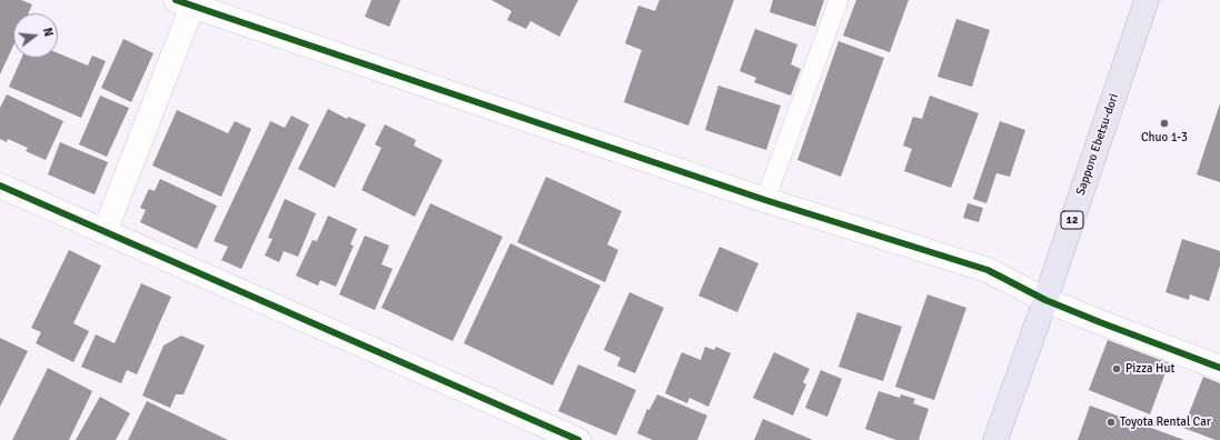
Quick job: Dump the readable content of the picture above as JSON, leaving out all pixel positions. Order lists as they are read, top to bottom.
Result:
{
  "streets": {
    "highway": ["Sapporo Ebetsu-dori", "12"]
  },
  "places": ["Chuo 1-3", "Pizza Hut", "Toyota Rental Car"],
  "north": "right"
}
